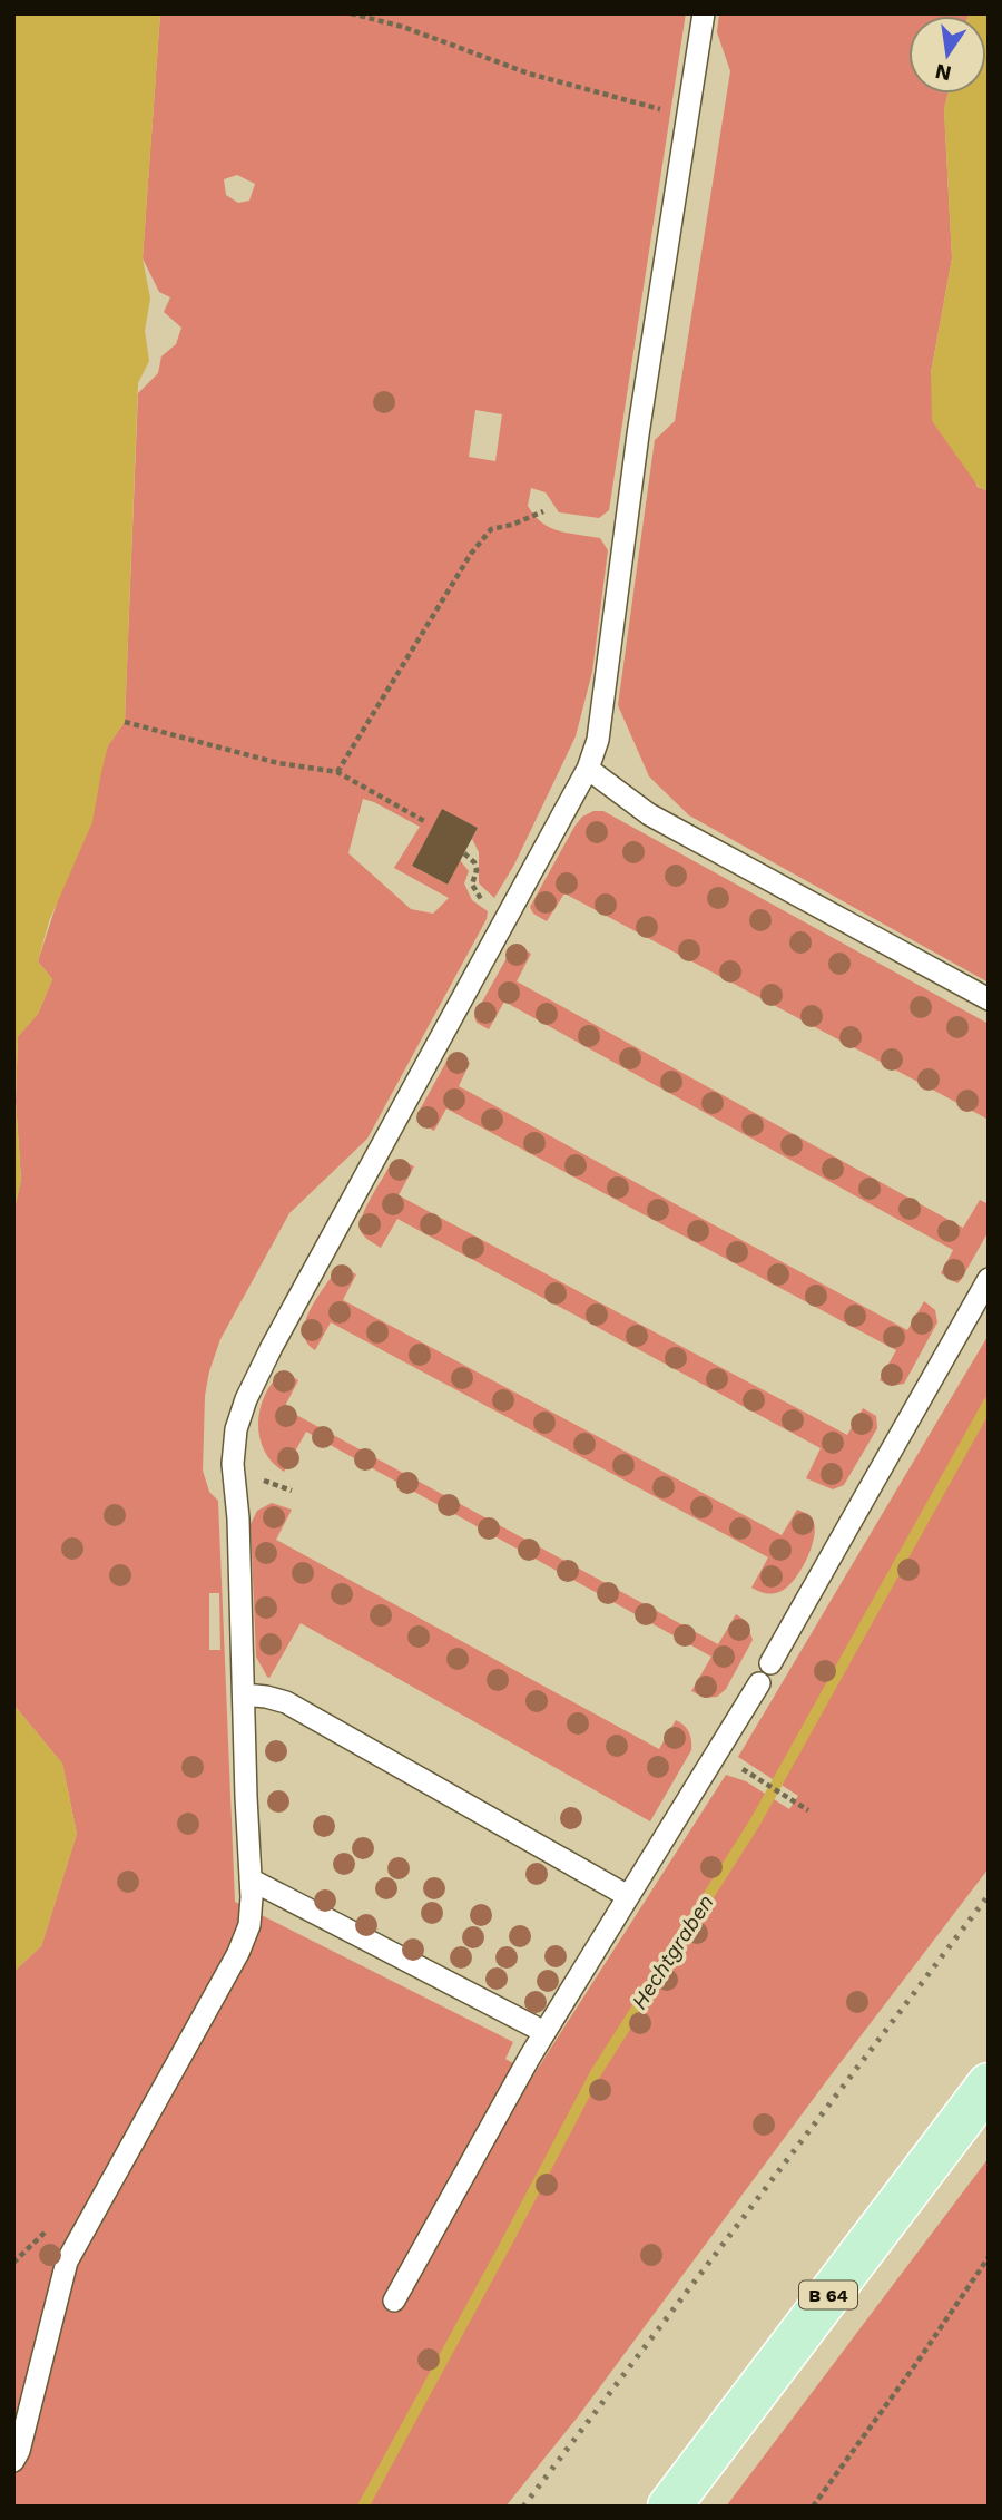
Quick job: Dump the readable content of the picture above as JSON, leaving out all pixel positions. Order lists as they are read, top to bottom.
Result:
{
  "streets": {
    "main road": ["B 64"]
  },
  "water": ["Hechtgraben"],
  "north": "bottom"
}
